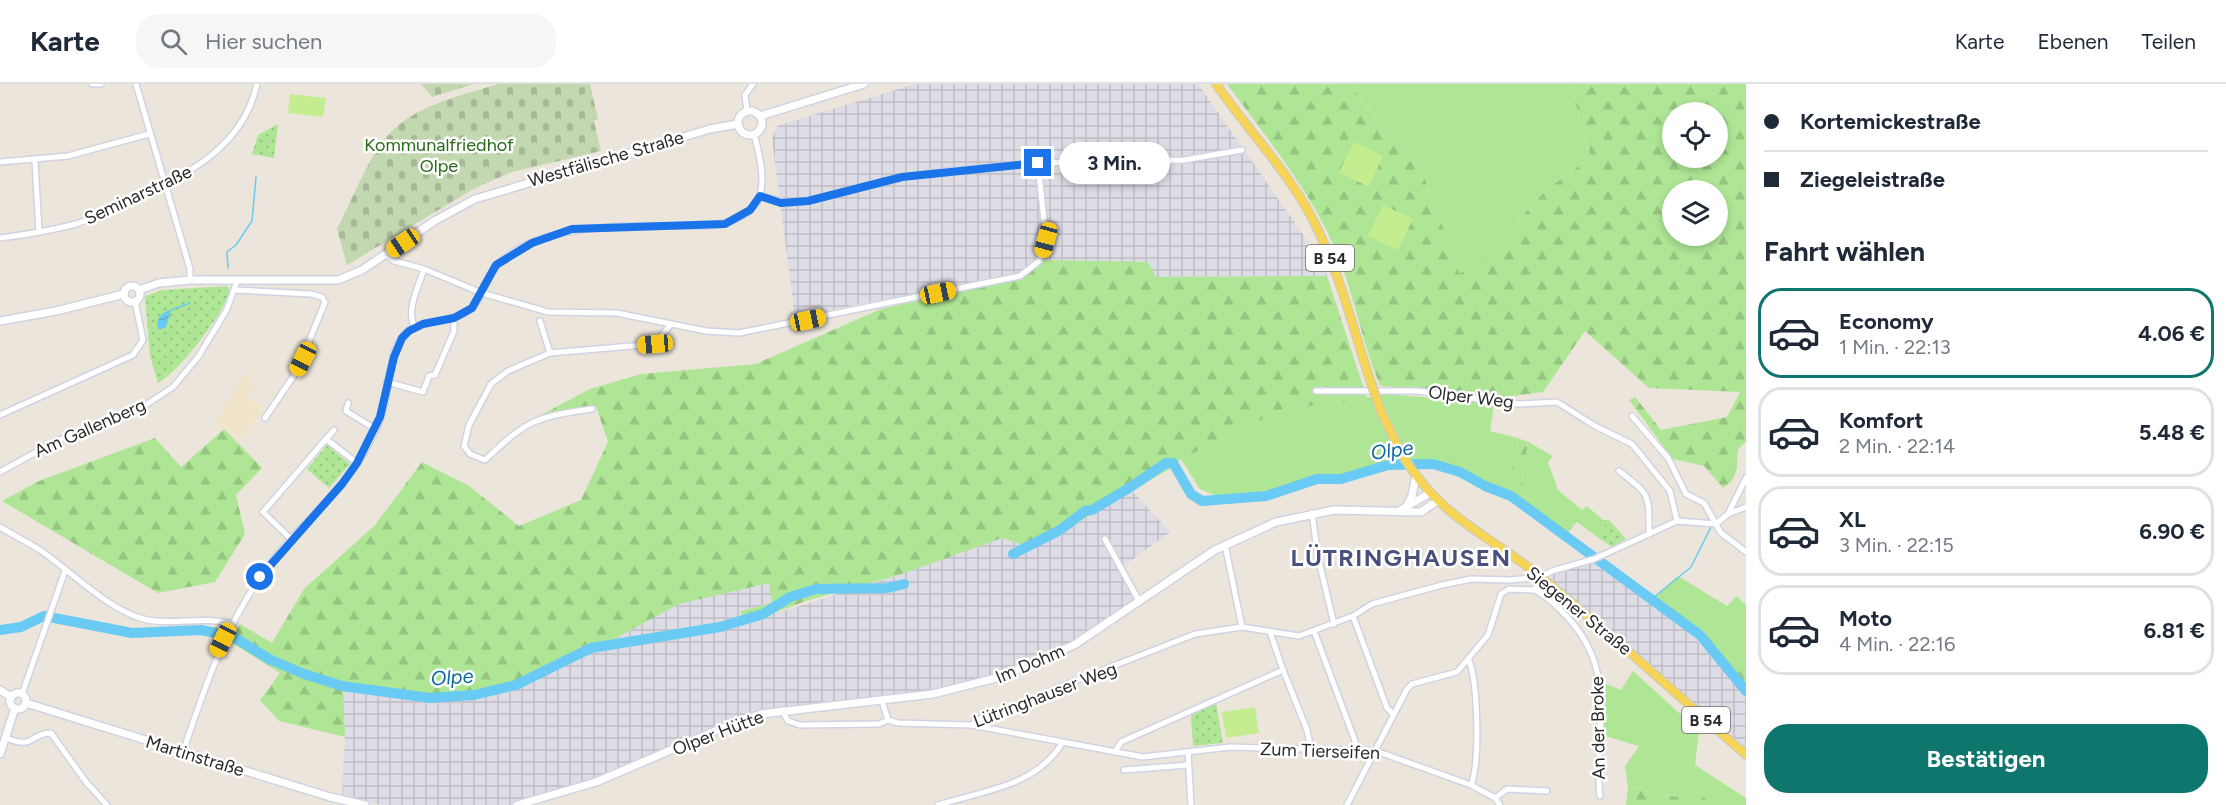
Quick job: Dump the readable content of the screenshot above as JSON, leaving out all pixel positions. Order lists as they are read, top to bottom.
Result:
{
  "streets": {
    "main road": ["B 54", "Siegener Straße"],
    "street": [
      "Westfälische Straße",
      "Seminarstraße",
      "Olper Weg",
      "Am Gallenberg",
      "Im Dohm",
      "Lütringhauser Weg",
      "An der Broke",
      "Olper Hütte",
      "Zum Tierseifen",
      "Martinstraße"
    ]
  },
  "crossings": [
    ["Westfälische Straße", "Am Gallenberg"],
    ["B 54", "Siegener Straße"],
    ["Im Dohm", "Olper Hütte"],
    ["Lütringhauser Weg", "Olper Hütte"],
    ["Lütringhauser Weg", "Zum Tierseifen"]
  ],
  "districts": ["LÜTRINGHAUSEN"],
  "water": ["Olpe"],
  "parks": ["Kommunalfriedhof Olpe"],
  "page": {
    "header": "Karte",
    "search": "Hier suchen",
    "nav": ["Karte", "Ebenen", "Teilen"],
    "banner": ["Kortemickestraße", "Ziegeleistraße"],
    "bubble": "3 Min.",
    "heading": "Fahrt wählen",
    "list": [
      {
        "name": "Economy",
        "note": "1 Min. · 22:13",
        "value": "4.06 €"
      },
      {
        "name": "Komfort",
        "note": "2 Min. · 22:14",
        "value": "5.48 €"
      },
      {
        "name": "XL",
        "note": "3 Min. · 22:15",
        "value": "6.90 €"
      },
      {
        "name": "Moto",
        "note": "4 Min. · 22:16",
        "value": "6.81 €"
      }
    ],
    "buttons": "Bestätigen"
  }
}
